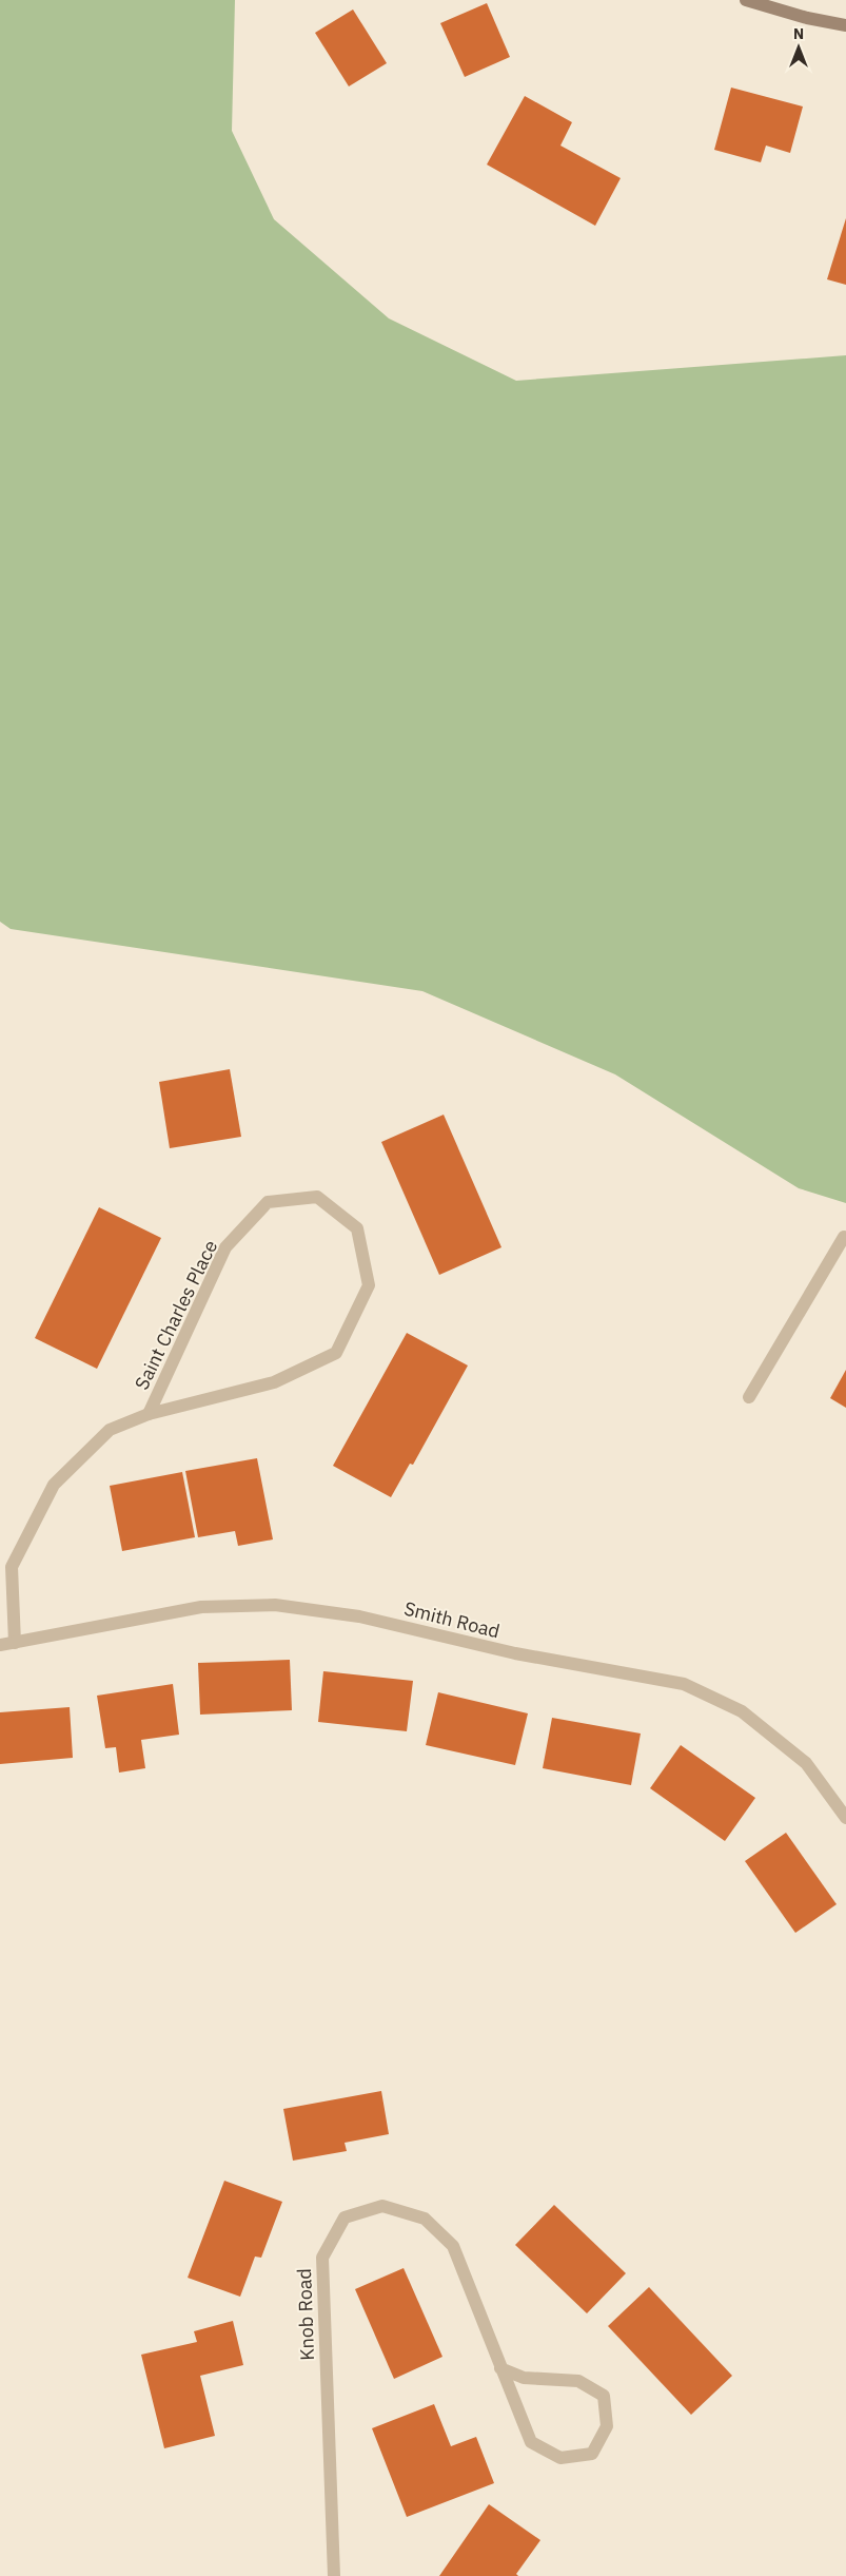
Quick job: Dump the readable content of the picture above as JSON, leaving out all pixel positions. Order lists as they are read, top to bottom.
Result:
{
  "streets": {
    "street": ["Saint Charles Place", "Smith Road", "Knob Road"]
  },
  "crossings": [
    ["Saint Charles Place", "Smith Road"]
  ],
  "north": "top"
}
